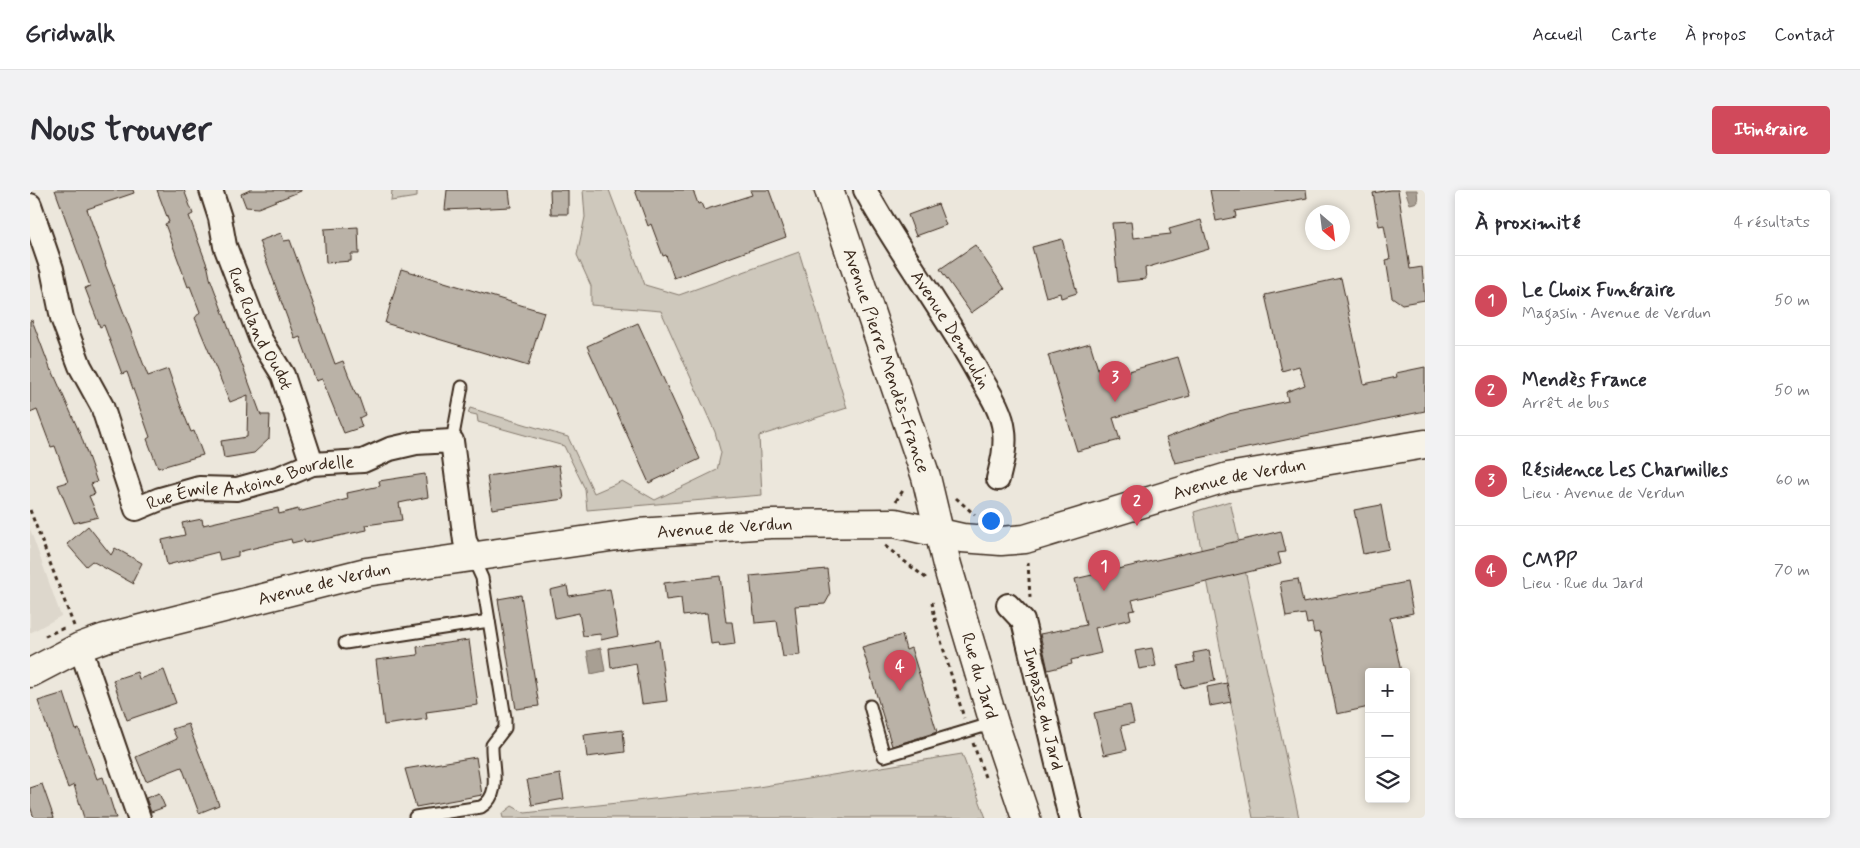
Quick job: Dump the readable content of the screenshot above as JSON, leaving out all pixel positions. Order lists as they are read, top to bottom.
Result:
{
  "streets": {
    "main road": ["Avenue Pierre Mendès-France", "Avenue de Verdun", "Rue du Jard"],
    "street": [
      "Rue Roland Oudot",
      "Avenue Demeulin",
      "Rue Émile Antoine Bourdelle",
      "Impasse du Jard"
    ]
  },
  "crossings": [
    ["Rue Roland Oudot", "Rue Émile Antoine Bourdelle"],
    ["Avenue Pierre Mendès-France", "Avenue de Verdun"],
    ["Avenue Pierre Mendès-France", "Rue du Jard"],
    ["Avenue de Verdun", "Rue du Jard"]
  ],
  "north": "bottom right",
  "page": {
    "header": "Gridwalk",
    "nav": [
      "Accueil",
      "Carte",
      "À propos",
      "Contact"
    ],
    "buttons": "Itinéraire",
    "title": "Nous trouver",
    "heading": ["À proximité", "4 résultats"],
    "list": [
      {
        "mark": "1",
        "name": "Le Choix Funéraire",
        "note": "Magasin · Avenue de Verdun",
        "value": "50 m"
      },
      {
        "mark": "2",
        "name": "Mendès France",
        "note": "Arrêt de bus",
        "value": "50 m"
      },
      {
        "mark": "3",
        "name": "Résidence Les Charmilles",
        "note": "Lieu · Avenue de Verdun",
        "value": "60 m"
      },
      {
        "mark": "4",
        "name": "CMPP",
        "note": "Lieu · Rue du Jard",
        "value": "70 m"
      }
    ],
    "pins": [
      "3",
      "2",
      "1",
      "4"
    ],
    "map_buttons": ["+", "−"]
  }
}
